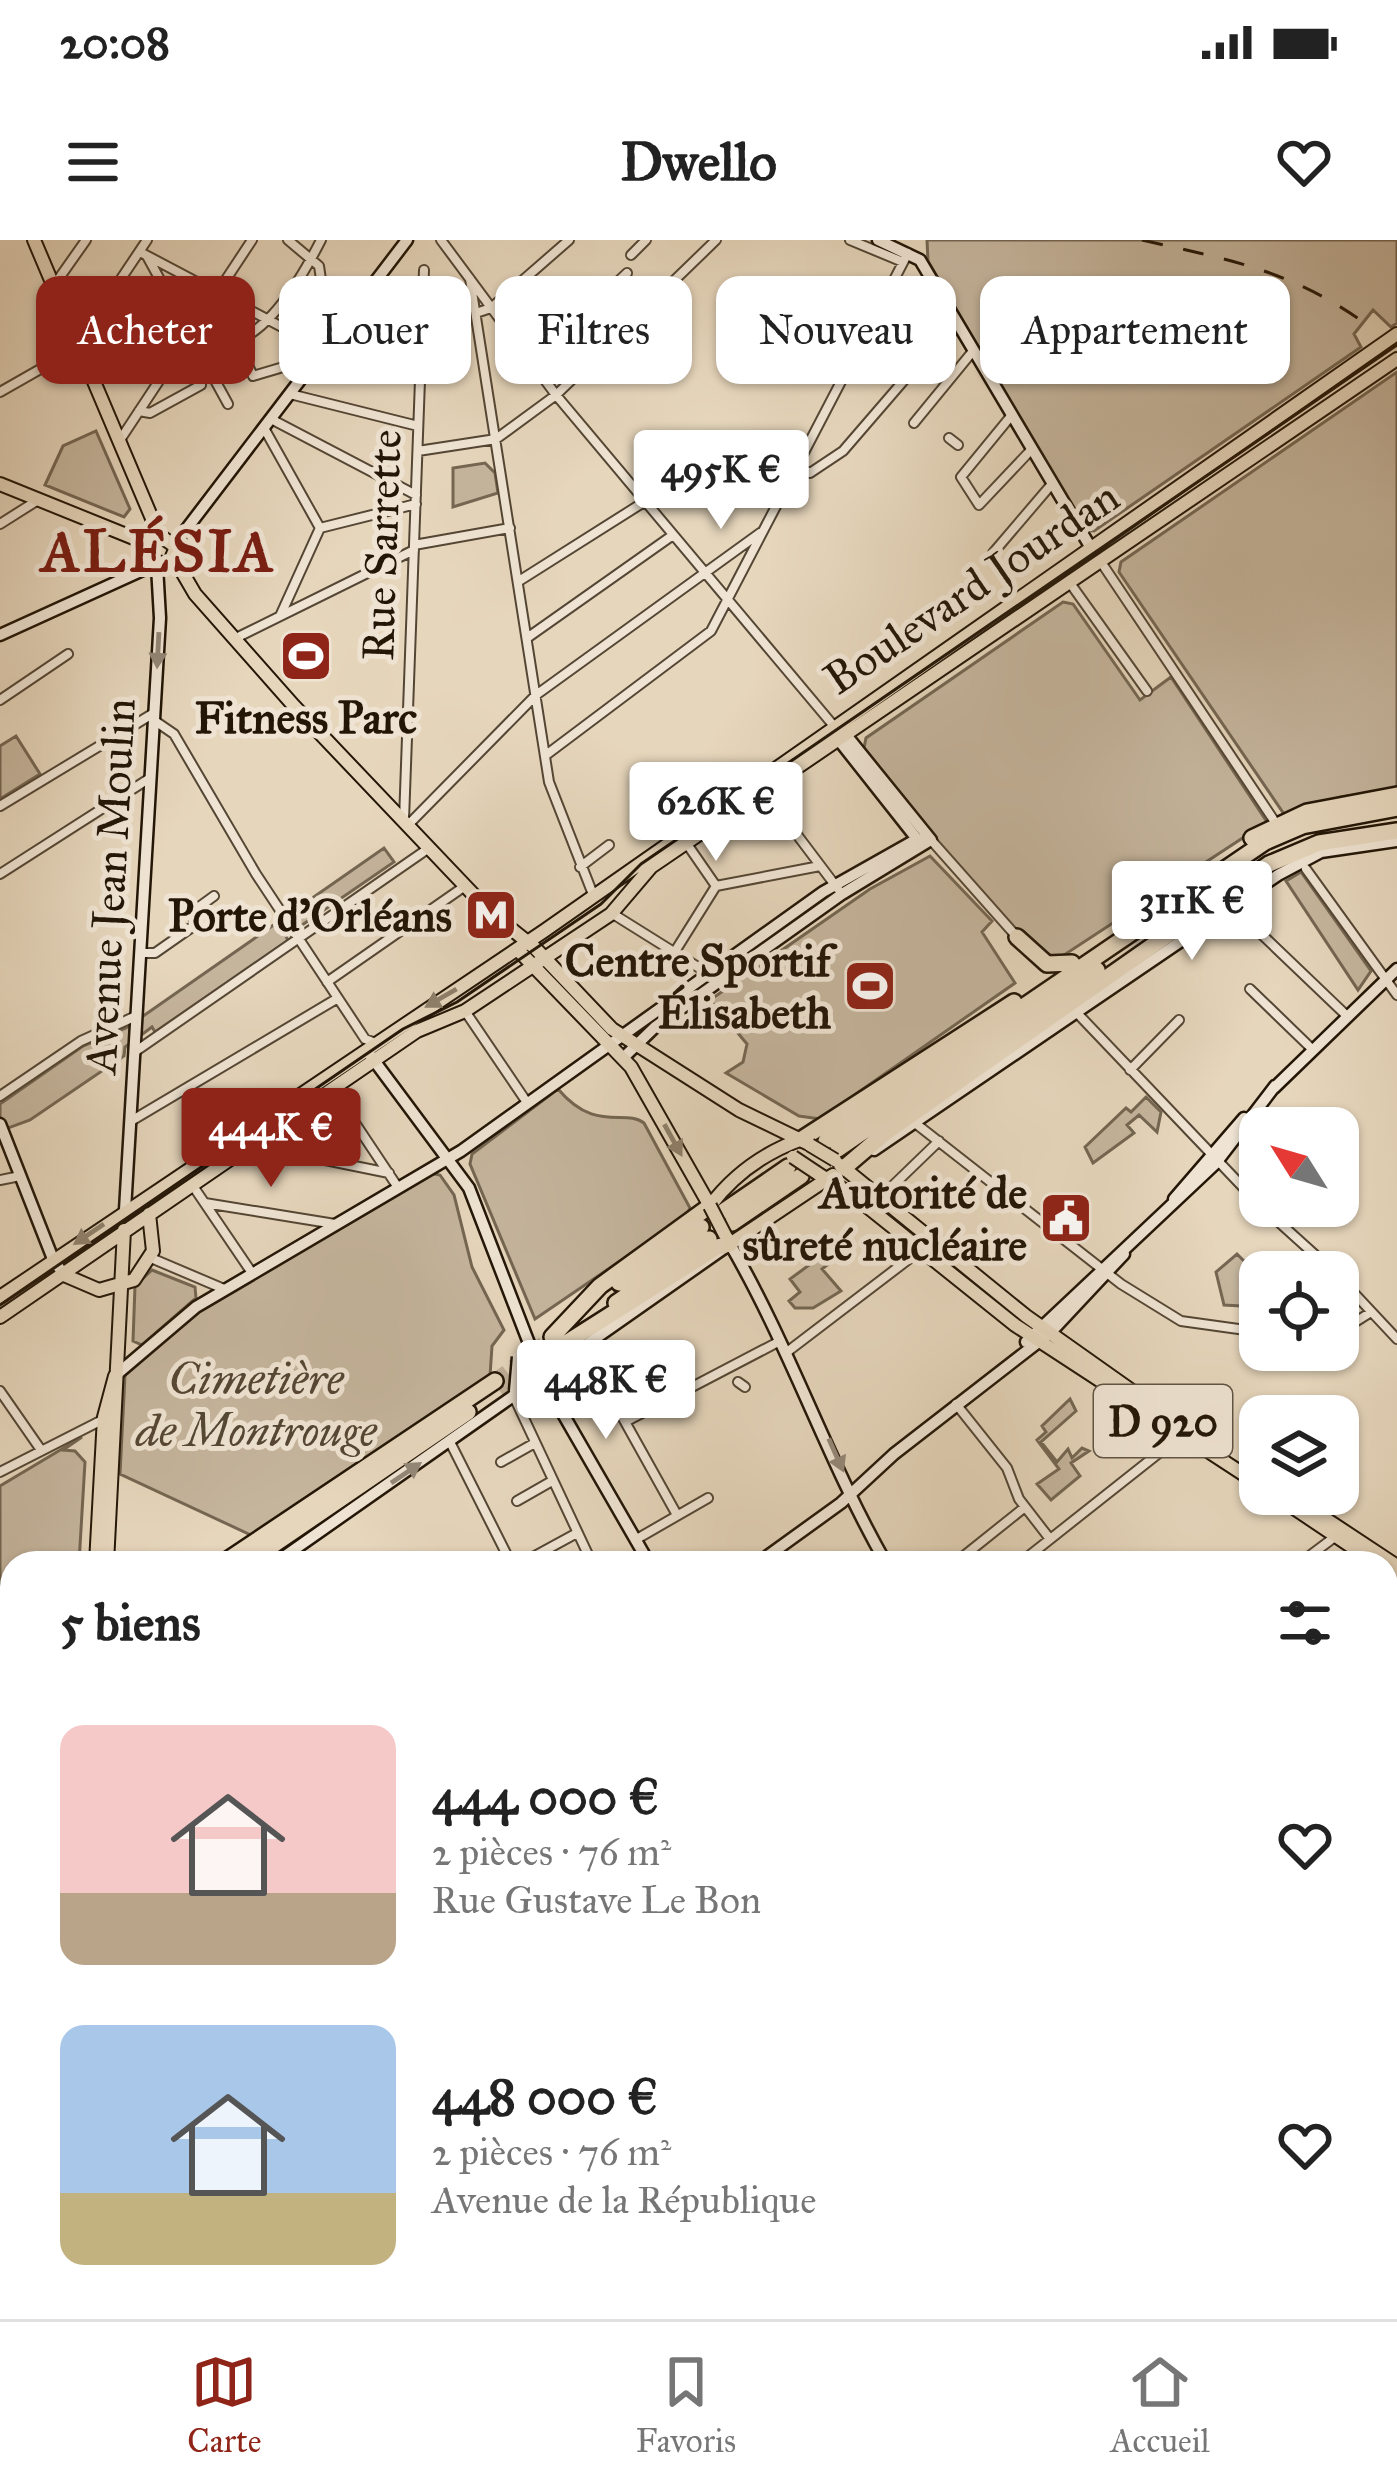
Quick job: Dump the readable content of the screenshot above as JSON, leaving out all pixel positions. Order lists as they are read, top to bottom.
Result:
{
  "streets": {
    "main road": ["Boulevard Jourdan", "Avenue Jean Moulin", "D 920"],
    "street": ["Rue Sarrette"]
  },
  "crossings": [
    ["Boulevard Jourdan", "Avenue Jean Moulin"]
  ],
  "districts": ["ALÉSIA"],
  "parks": ["Cimetière de Montrouge"],
  "places": {
    "sports": ["Fitness Parc", "Centre Sportif Élisabeth"],
    "metro station": ["Porte d'Orléans"],
    "public building": ["Autorité de sûreté nucléaire"]
  },
  "north": "top left",
  "page": {
    "status": "20:08",
    "header": "Dwello",
    "chip": [
      "Acheter",
      "Louer",
      "Filtres",
      "Nouveau",
      "Appartement"
    ],
    "price": [
      "495K €",
      "626K €",
      "311K €",
      "444K €",
      "448K €"
    ],
    "heading": "5 biens",
    "list": [
      {
        "name": "444 000 €",
        "note": "2 pièces · 76 m² · Rue Gustave Le Bon"
      },
      {
        "name": "448 000 €",
        "note": "2 pièces · 76 m² · Avenue de la République"
      }
    ],
    "tabs": ["Carte", "Favoris", "Accueil"]
  }
}
